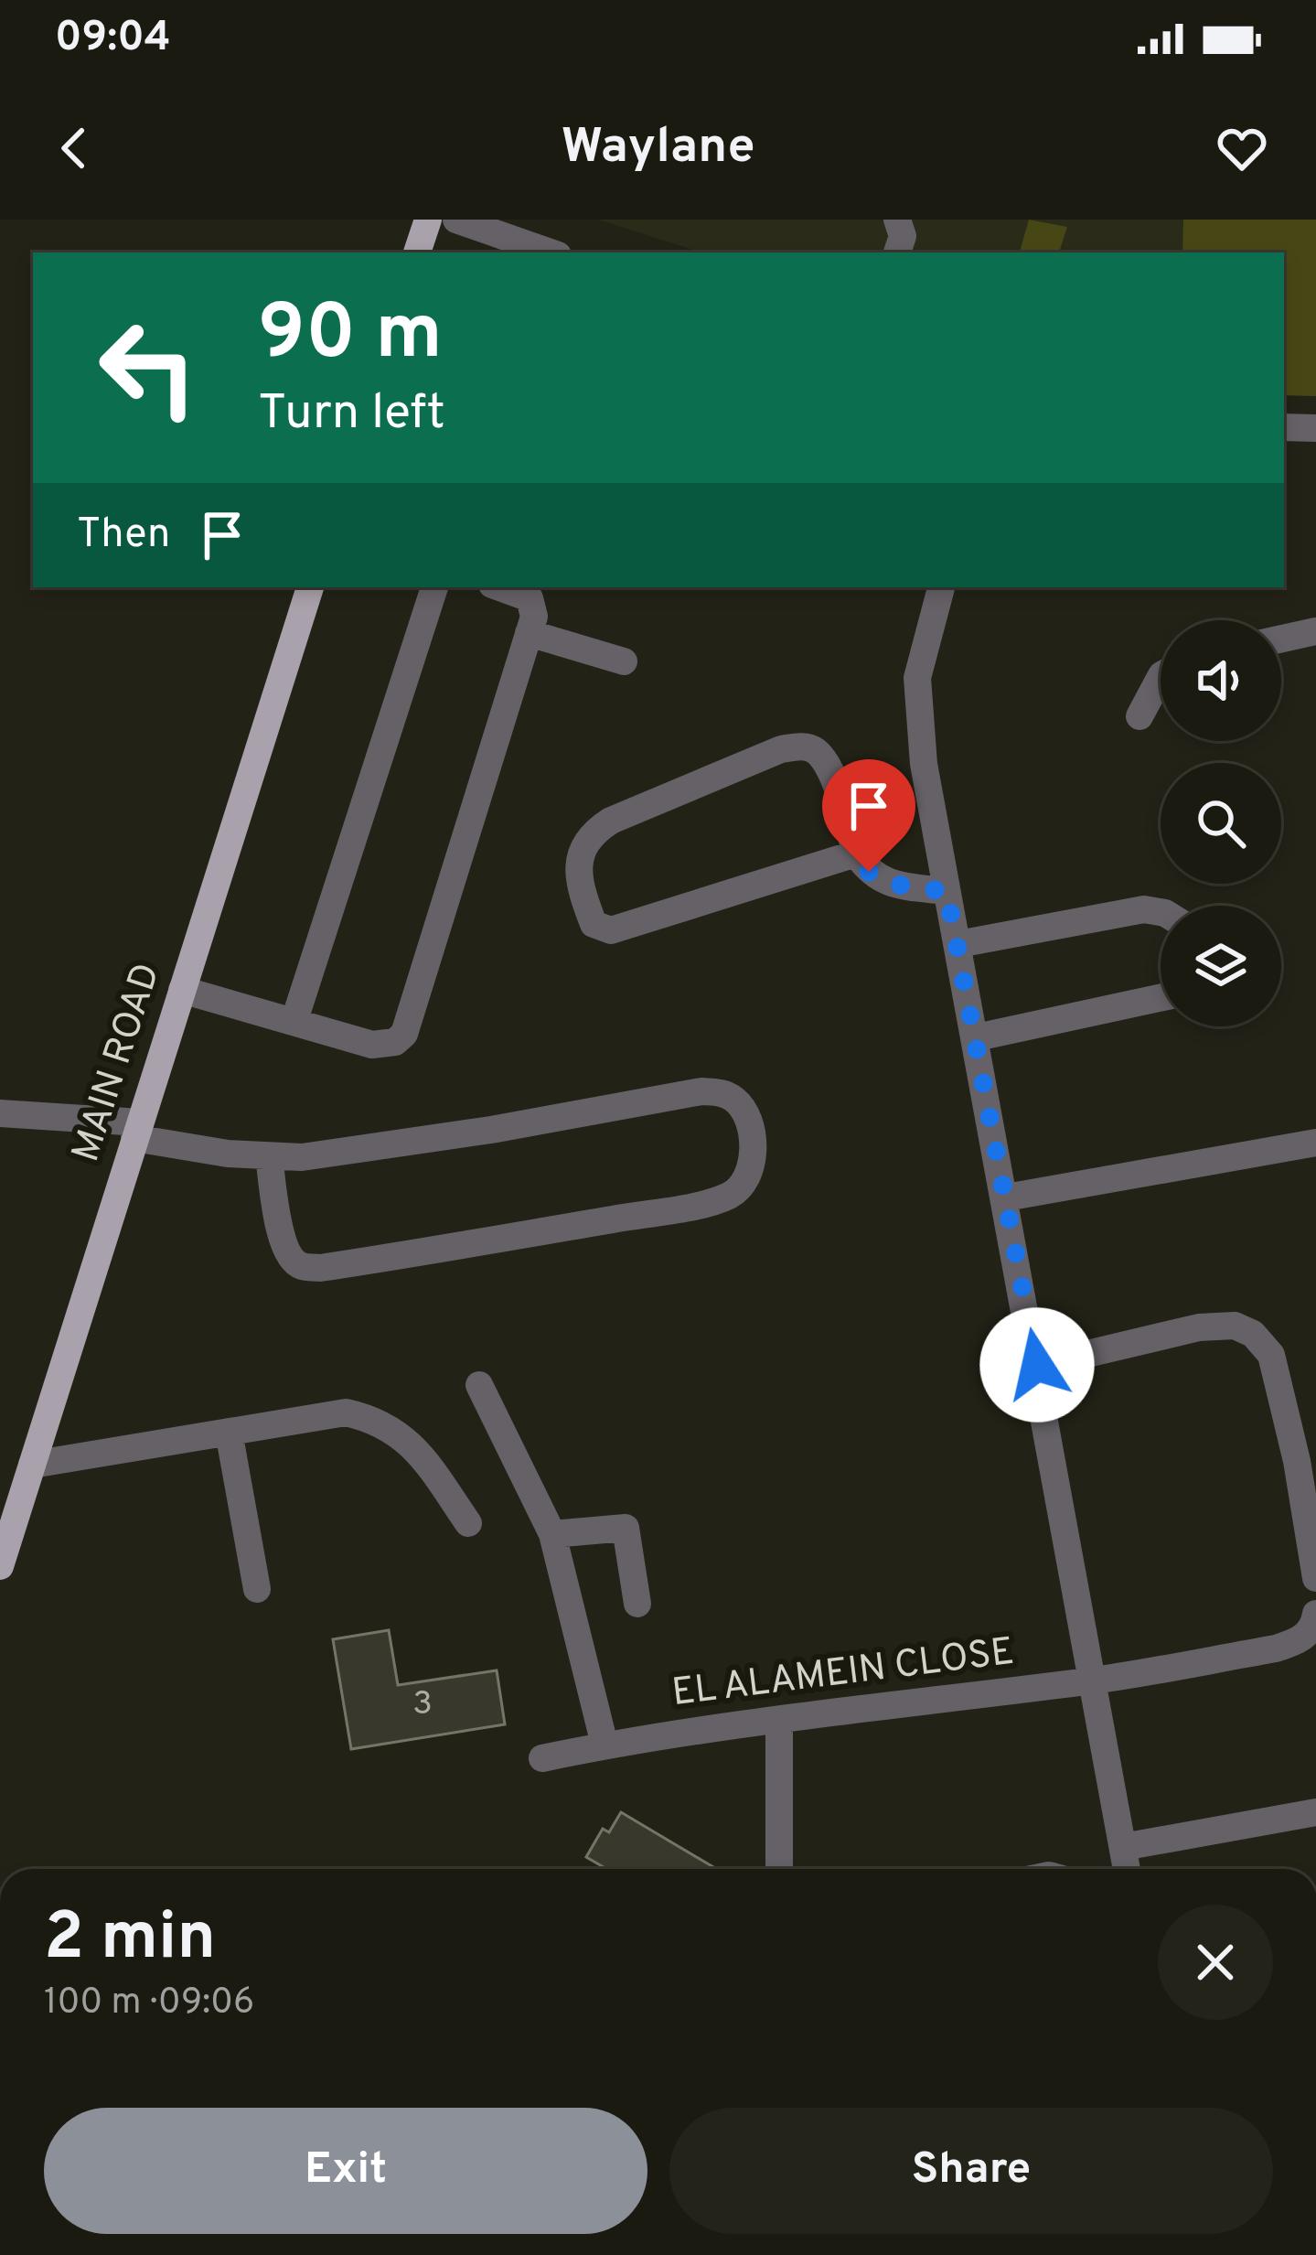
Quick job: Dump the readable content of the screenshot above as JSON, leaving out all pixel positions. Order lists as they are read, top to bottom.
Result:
{
  "streets": {
    "main road": ["MAIN ROAD"],
    "street": ["EL ALAMEIN CLOSE"]
  },
  "house_numbers": ["3"],
  "page": {
    "status": "09:04",
    "header": "Waylane",
    "turn": ["90 m", "Turn left"],
    "then": "Then",
    "heading": ["2 min", "100 m · 09:06"],
    "buttons": ["Exit", "Share"]
  }
}
